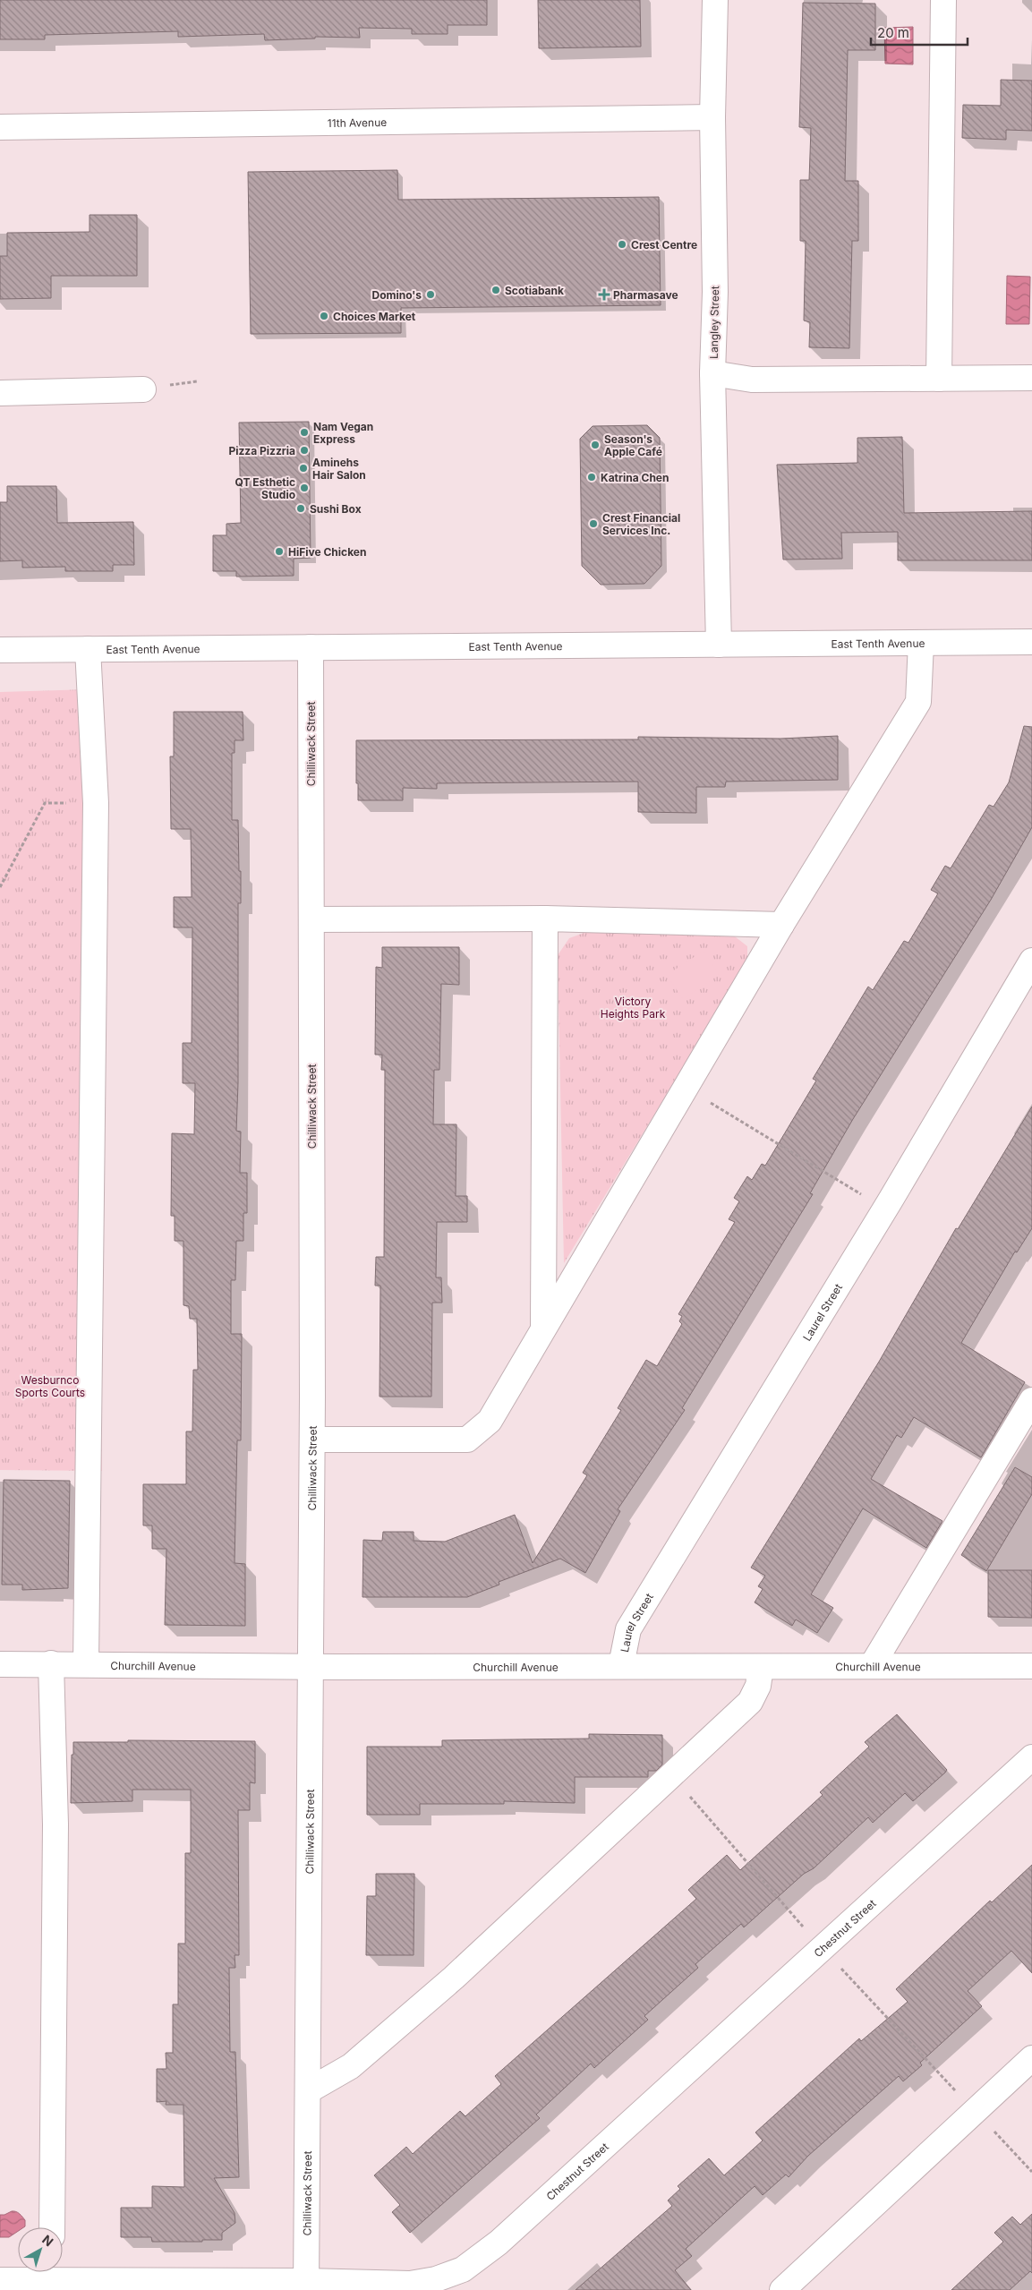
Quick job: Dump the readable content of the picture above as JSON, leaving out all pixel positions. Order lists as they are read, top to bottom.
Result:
{
  "streets": {
    "street": [
      "11th Avenue",
      "Langley Street",
      "East Tenth Avenue",
      "Chilliwack Street",
      "Laurel Street",
      "Churchill Avenue",
      "Chestnut Street"
    ]
  },
  "crossings": [
    ["11th Avenue", "Langley Street"],
    ["Langley Street", "East Tenth Avenue"],
    ["East Tenth Avenue", "Chilliwack Street"],
    ["Chilliwack Street", "Churchill Avenue"],
    ["Chilliwack Street", "Chestnut Street"],
    ["Laurel Street", "Churchill Avenue"]
  ],
  "parks": ["Victory Heights Park", "Wesburnco Sports Courts"],
  "places": {
    "other": [
      "Crest Centre",
      "Scotiabank",
      "Domino's",
      "Choices Market",
      "Nam Vegan Express",
      "Season's Apple Café",
      "Pizza Pizzria",
      "Aminehs Hair Salon",
      "Katrina Chen",
      "QT Esthetic Studio",
      "Sushi Box",
      "Crest Financial Services Inc.",
      "HiFive Chicken"
    ],
    "health": ["Pharmasave"]
  },
  "scale_bar": "20 m",
  "north": "top right"
}
